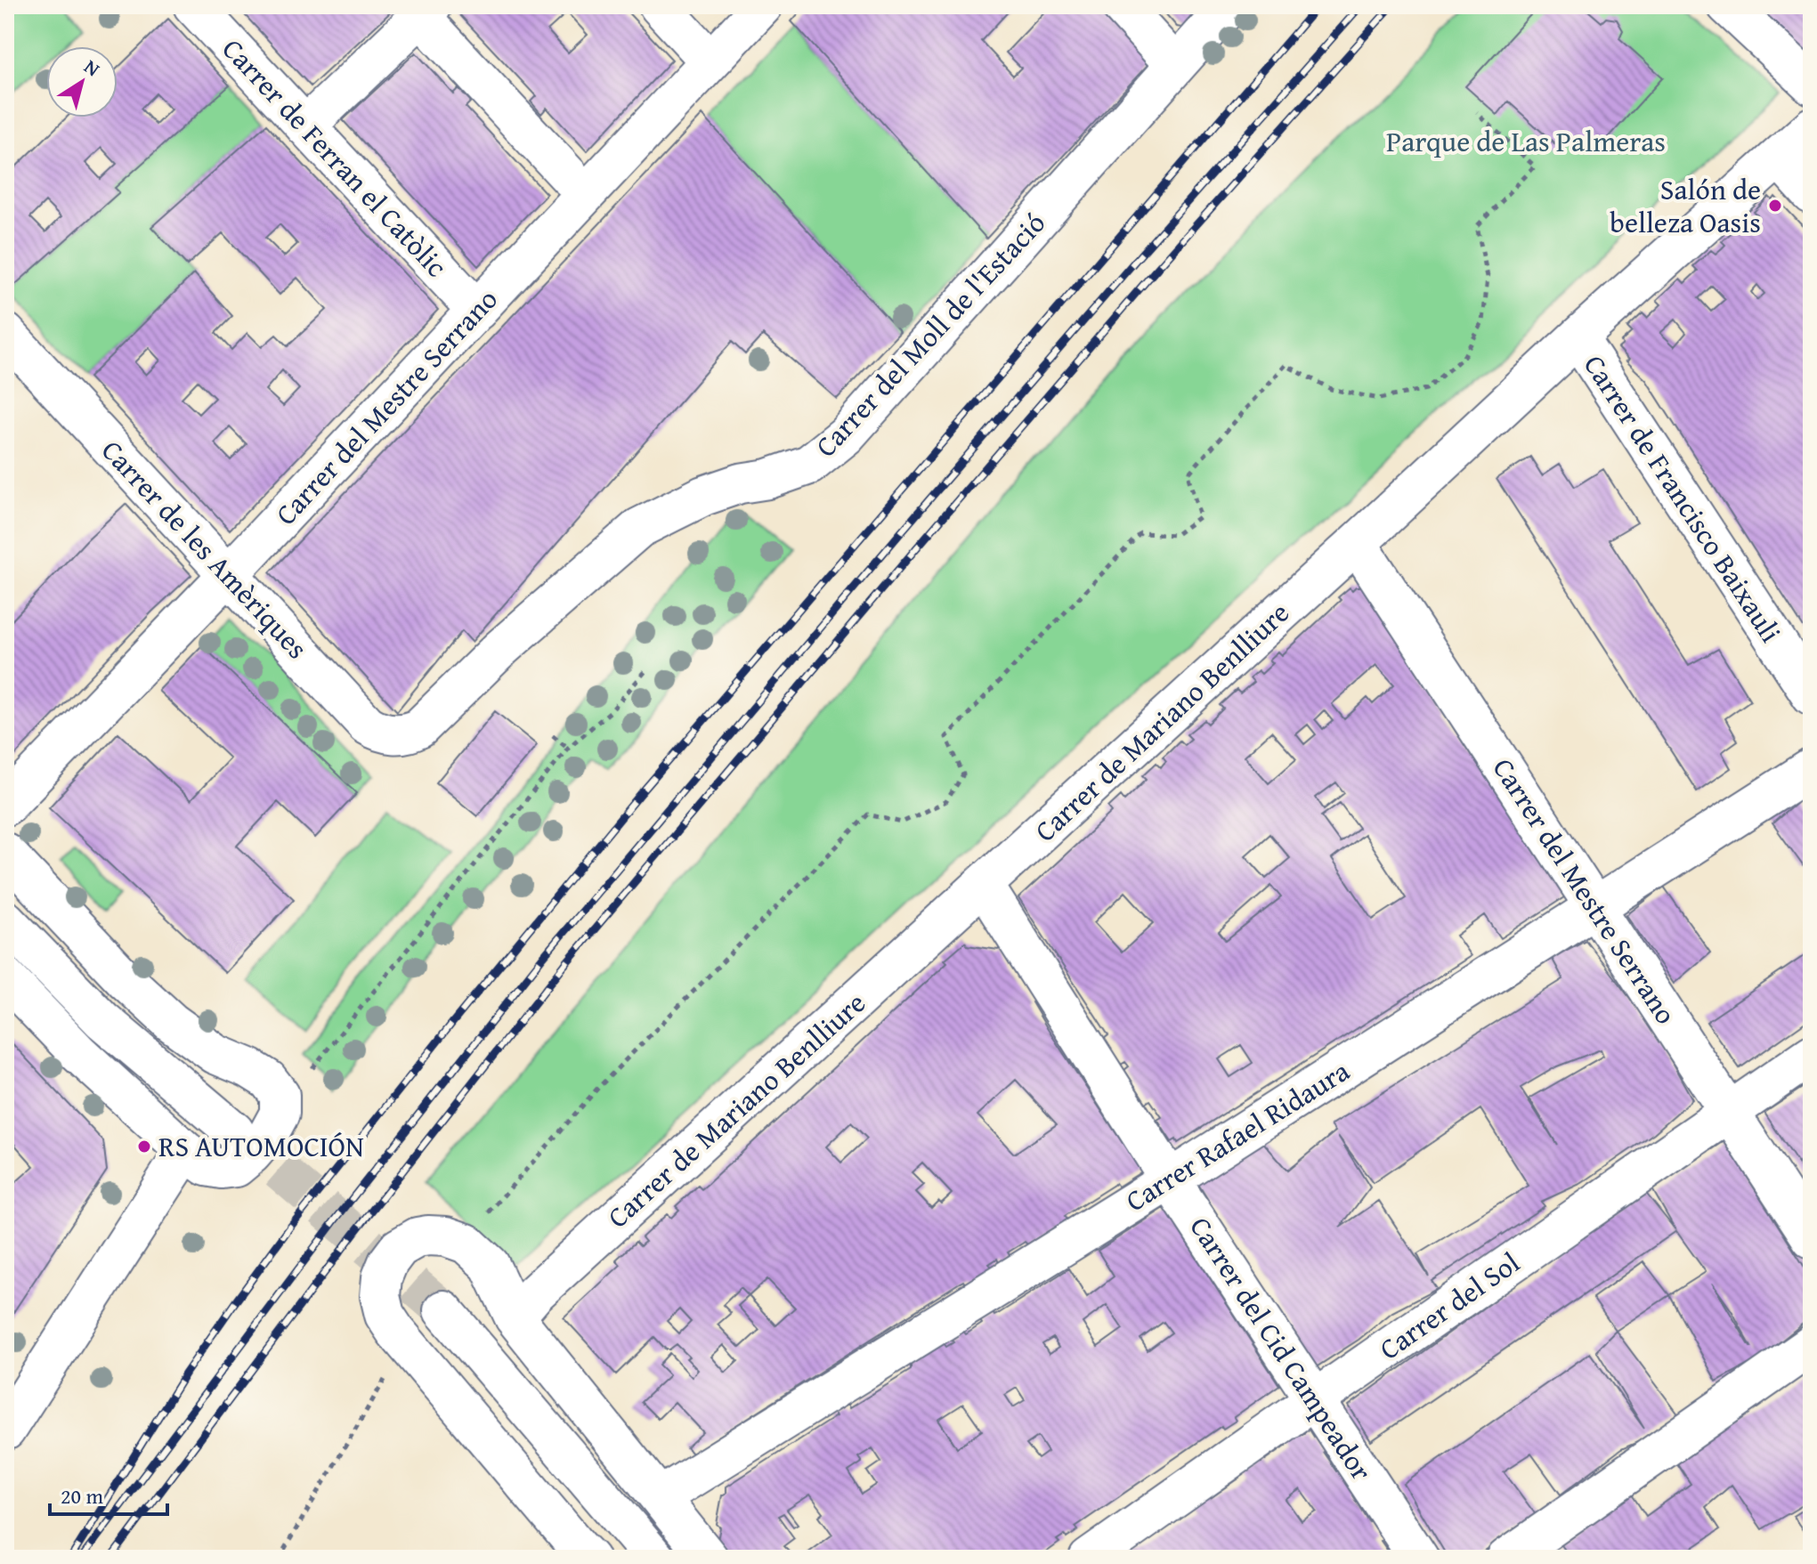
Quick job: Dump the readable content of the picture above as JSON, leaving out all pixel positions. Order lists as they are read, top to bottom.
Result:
{
  "streets": {
    "street": [
      "Carrer de Ferran el Catòlic",
      "Carrer del Moll de l'Estació",
      "Carrer del Mestre Serrano",
      "Carrer de Francisco Baixauli",
      "Carrer de les Amèriques",
      "Carrer de Mariano Benlliure",
      "Carrer Rafael Ridaura",
      "Carrer del Sol",
      "Carrer del Cid Campeador"
    ]
  },
  "crossings": [
    ["Carrer de Ferran el Catòlic", "Carrer del Mestre Serrano"],
    ["Carrer del Moll de l'Estació", "Carrer de les Amèriques"],
    ["Carrer del Mestre Serrano", "Carrer de les Amèriques"],
    ["Carrer del Mestre Serrano", "Carrer de Mariano Benlliure"],
    ["Carrer del Mestre Serrano", "Carrer Rafael Ridaura"],
    ["Carrer del Mestre Serrano", "Carrer del Sol"],
    ["Carrer de Francisco Baixauli", "Carrer de Mariano Benlliure"],
    ["Carrer de Mariano Benlliure", "Carrer del Cid Campeador"],
    ["Carrer Rafael Ridaura", "Carrer del Cid Campeador"],
    ["Carrer del Sol", "Carrer del Cid Campeador"]
  ],
  "parks": ["Parque de Las Palmeras"],
  "places": ["Salón de belleza Oasis", "RS AUTOMOCIÓN"],
  "scale_bar": "20 m",
  "north": "top right"
}
